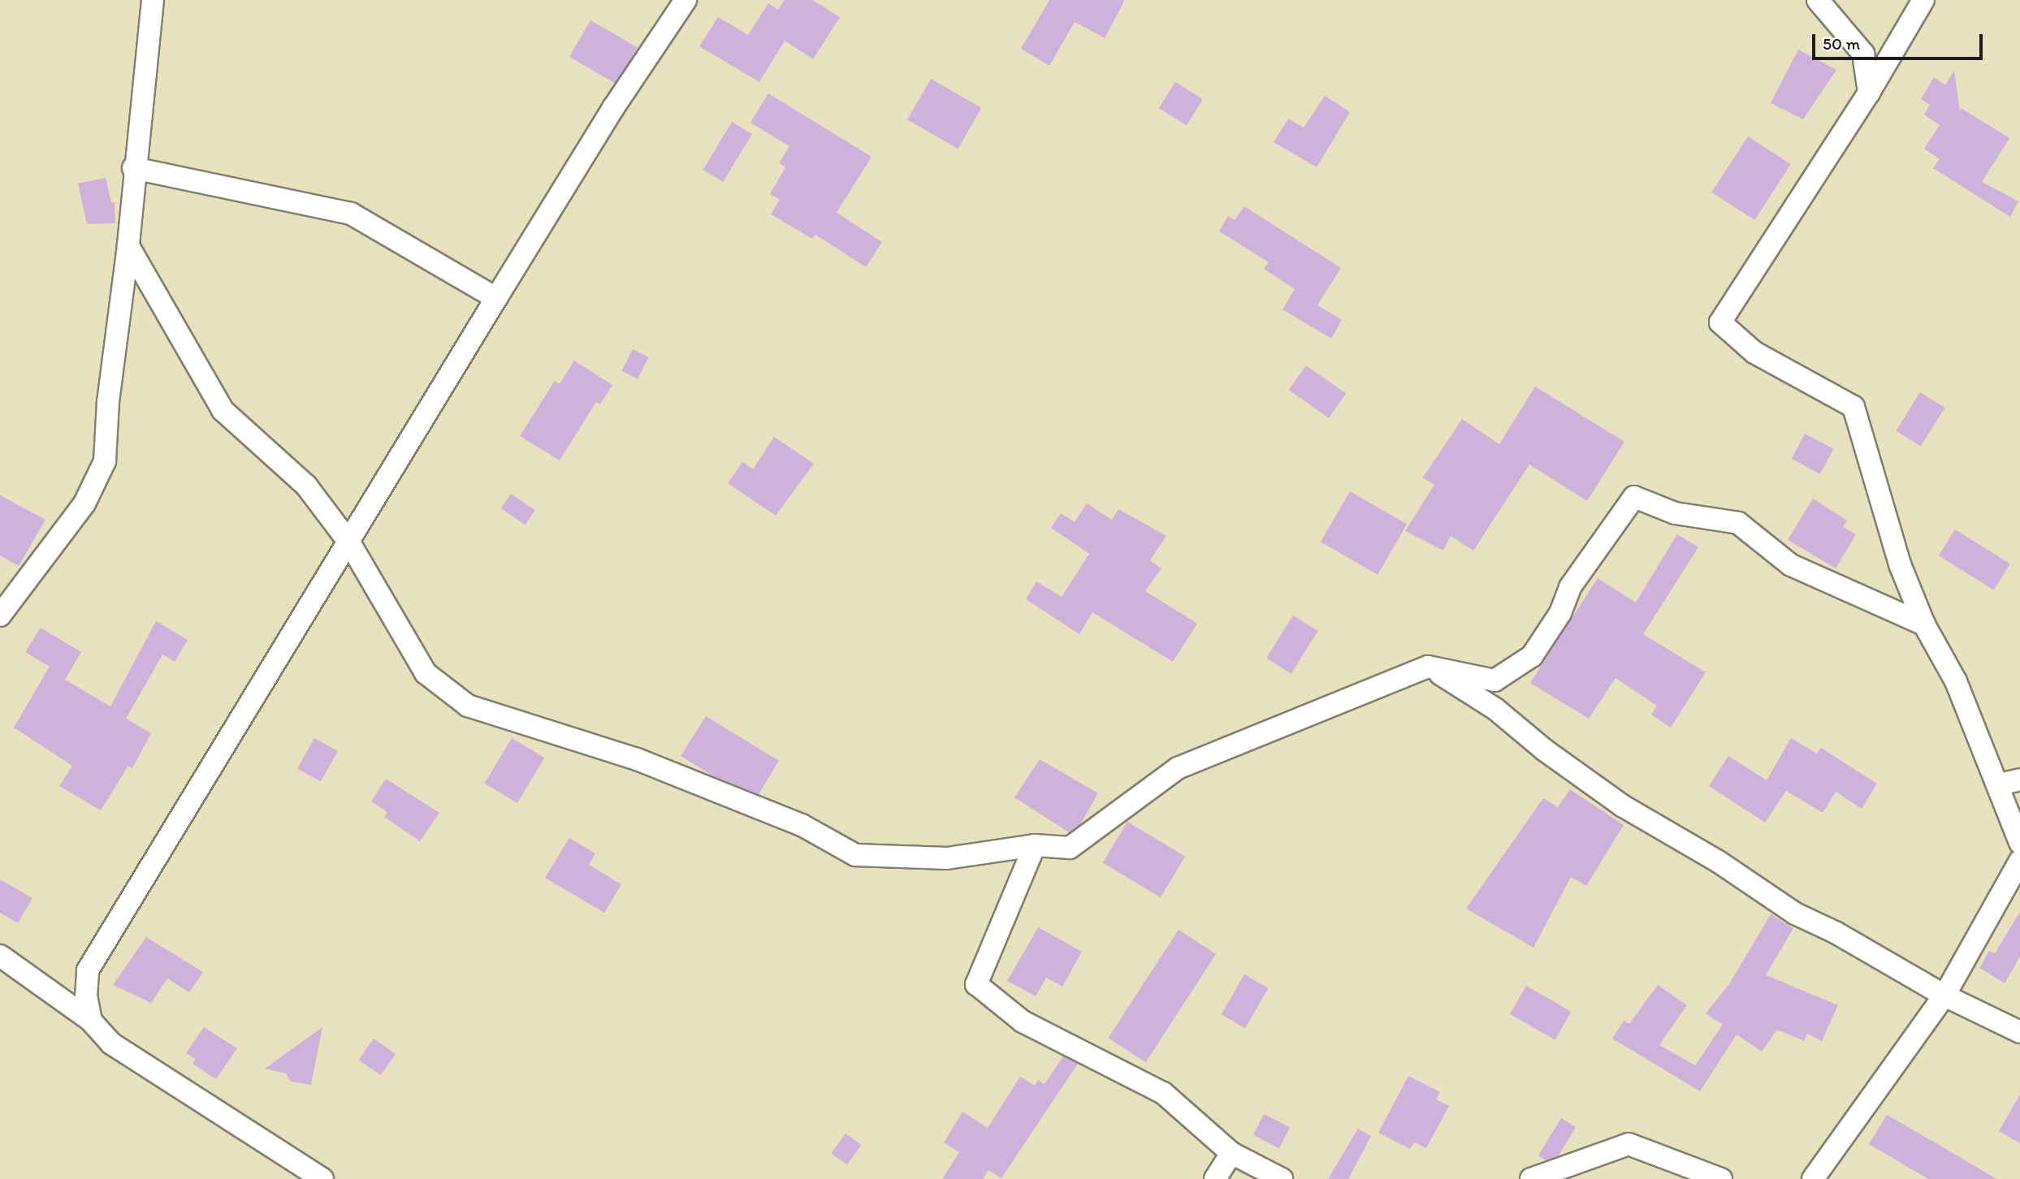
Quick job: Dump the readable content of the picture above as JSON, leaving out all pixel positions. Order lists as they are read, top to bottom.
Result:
{
  "scale_bar": "50 m"
}
